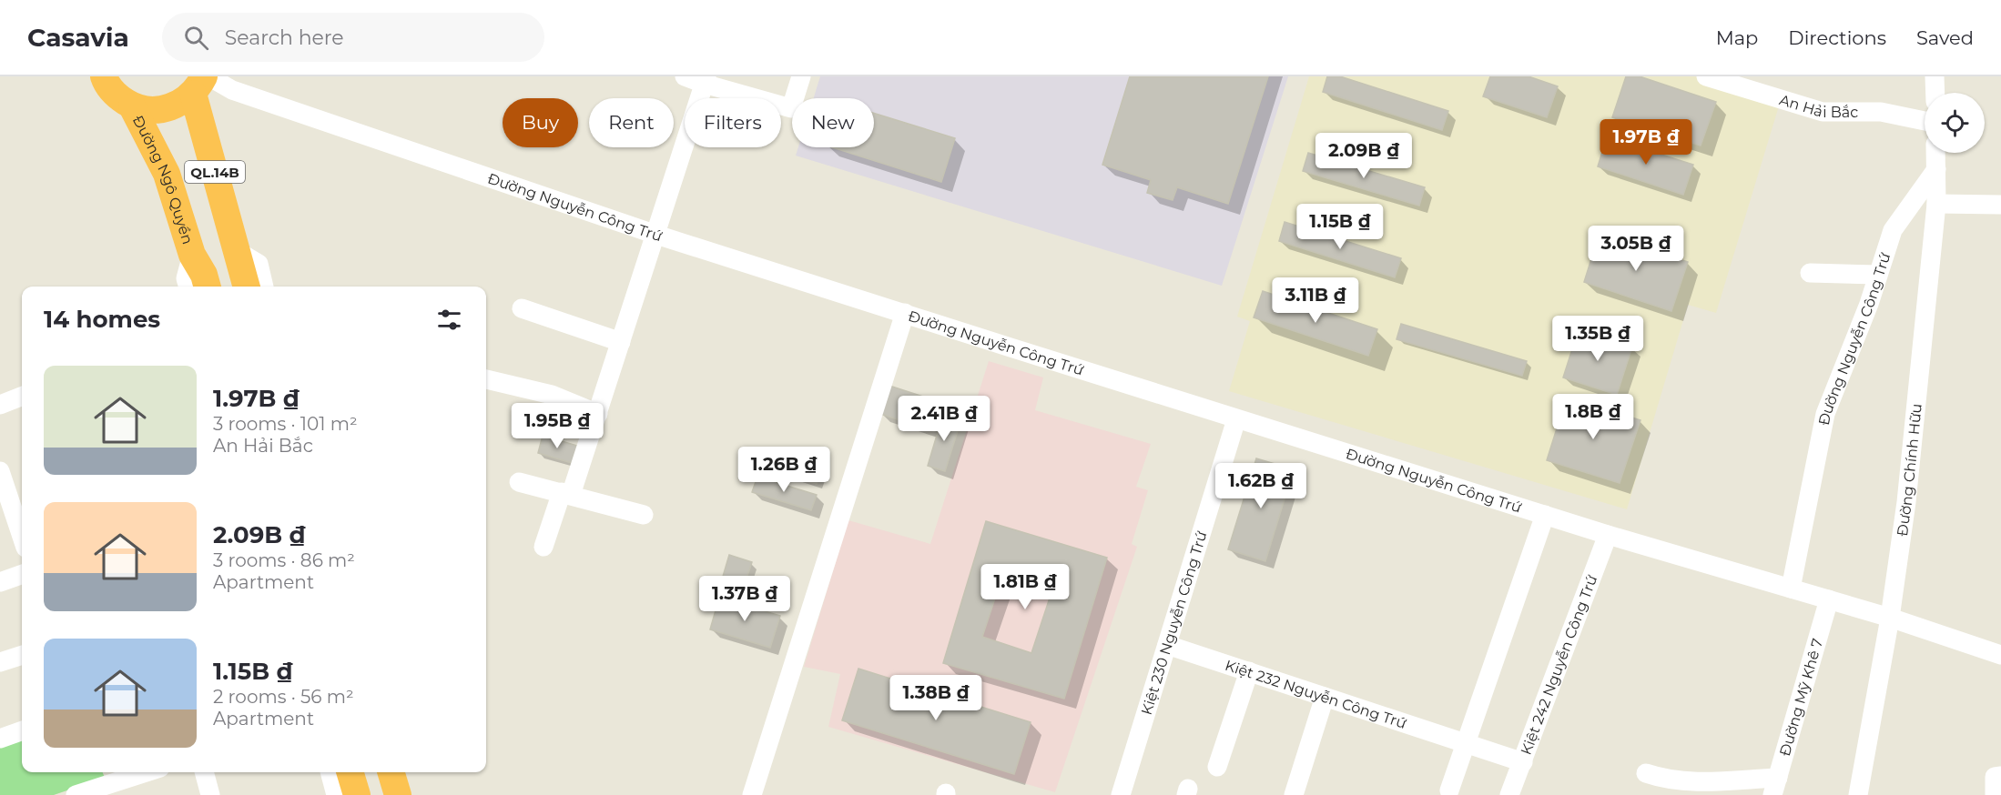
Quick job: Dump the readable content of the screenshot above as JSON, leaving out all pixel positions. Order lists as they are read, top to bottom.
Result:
{
  "streets": {
    "highway": ["QL.14B", "Đường Ngô Quyền"],
    "street": [
      "An Hải Bắc",
      "Đường Nguyễn Công Trứ",
      "Đường Chính Hữu",
      "Kiệt 230 Nguyễn Công Trứ",
      "Kiệt 242 Nguyễn Công Trứ",
      "Kiệt 232 Nguyễn Công Trứ",
      "Đường Mỹ Khê 7"
    ]
  },
  "crossings": [
    ["QL.14B", "Đường Nguyễn Công Trứ"],
    ["Đường Nguyễn Công Trứ", "Đường Chính Hữu"],
    ["Đường Nguyễn Công Trứ", "Kiệt 230 Nguyễn Công Trứ"],
    ["Đường Nguyễn Công Trứ", "Kiệt 242 Nguyễn Công Trứ"],
    ["Đường Nguyễn Công Trứ", "Đường Mỹ Khê 7"],
    ["Kiệt 230 Nguyễn Công Trứ", "Kiệt 232 Nguyễn Công Trứ"],
    ["Kiệt 242 Nguyễn Công Trứ", "Kiệt 232 Nguyễn Công Trứ"]
  ],
  "page": {
    "header": "Casavia",
    "search": "Search here",
    "nav": ["Map", "Directions", "Saved"],
    "chip": [
      "Buy",
      "Rent",
      "Filters",
      "New"
    ],
    "price": [
      "1.97B ₫",
      "2.09B ₫",
      "1.15B ₫",
      "3.05B ₫",
      "3.11B ₫",
      "1.35B ₫",
      "1.8B ₫",
      "2.41B ₫",
      "1.95B ₫",
      "1.26B ₫",
      "1.62B ₫",
      "1.81B ₫",
      "1.37B ₫",
      "1.38B ₫"
    ],
    "heading": "14 homes",
    "list": [
      {
        "name": "1.97B ₫",
        "note": "3 rooms · 101 m² · An Hải Bắc"
      },
      {
        "name": "2.09B ₫",
        "note": "3 rooms · 86 m² · Apartment"
      },
      {
        "name": "1.15B ₫",
        "note": "2 rooms · 56 m² · Apartment"
      }
    ]
  }
}
